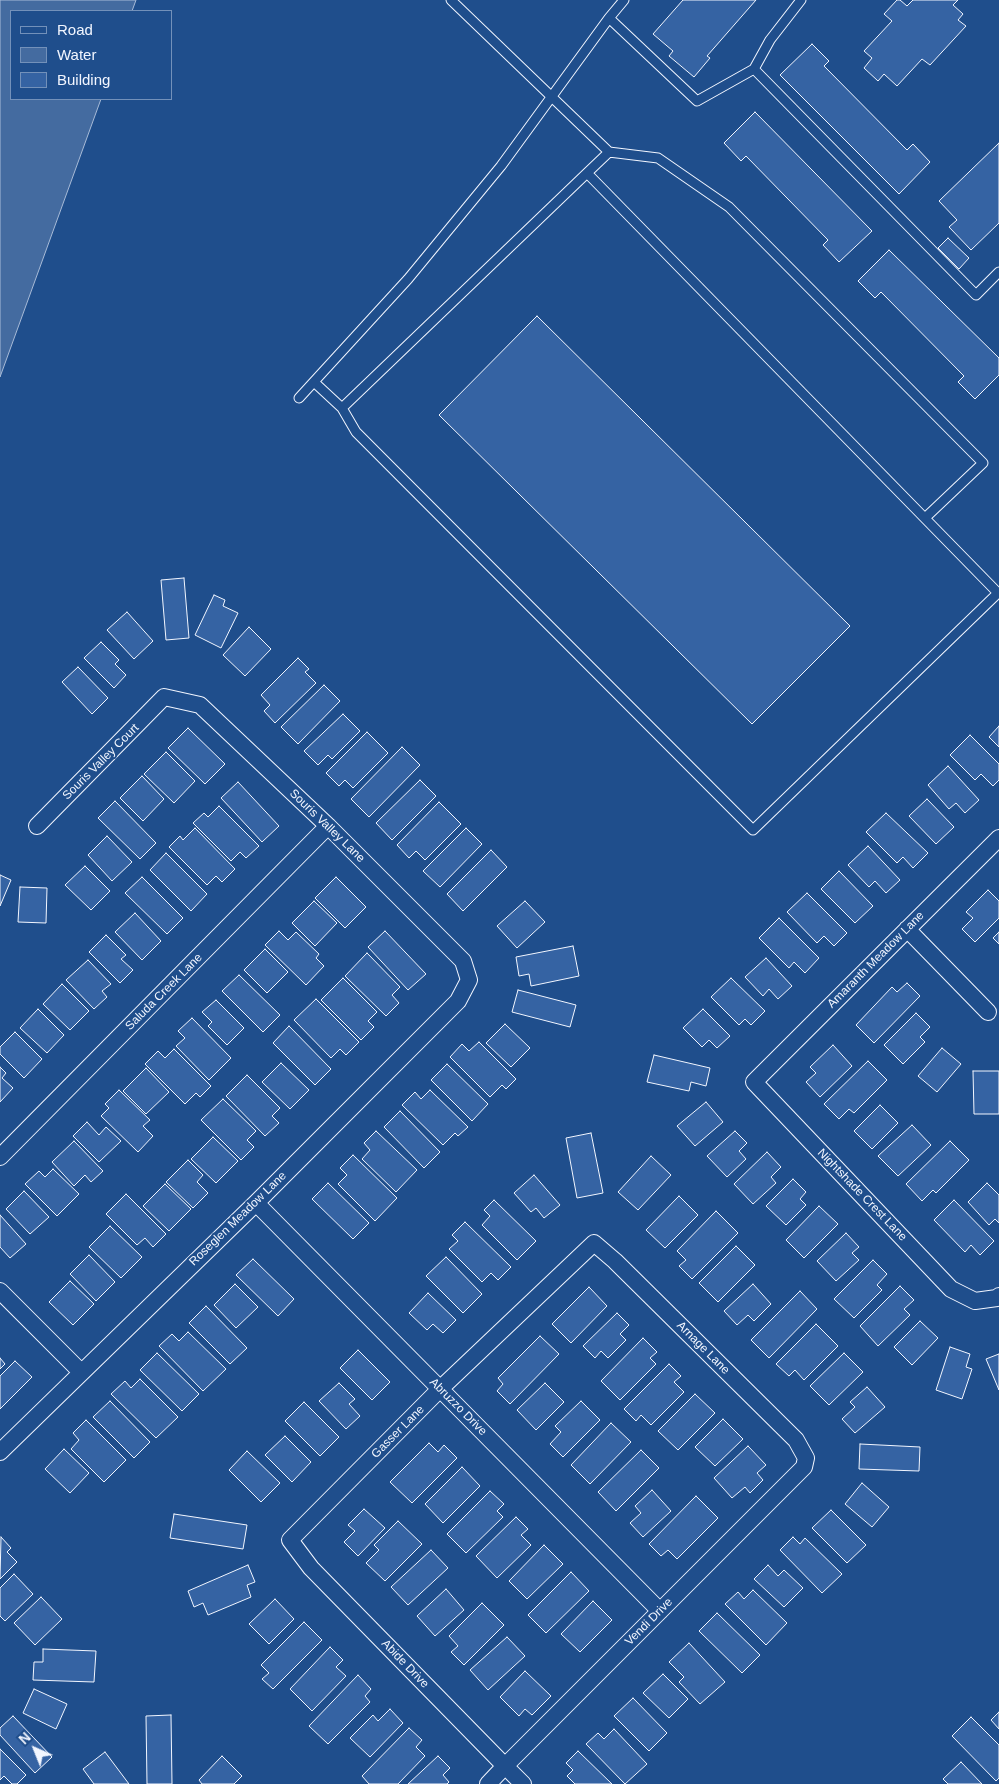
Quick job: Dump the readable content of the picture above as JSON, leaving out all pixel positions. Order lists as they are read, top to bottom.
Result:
{
  "streets": {
    "street": [
      "Souris Valley Court",
      "Souris Valley Lane",
      "Amaranth Meadow Lane",
      "Saluda Creek Lane",
      "Nightshade Crest Lane",
      "Roseglen Meadow Lane",
      "Arnage Lane",
      "Abruzzo Drive",
      "Gasser Lane",
      "Vendi Drive",
      "Abide Drive"
    ]
  },
  "crossings": [
    ["Souris Valley Court", "Souris Valley Lane"],
    ["Souris Valley Lane", "Saluda Creek Lane"],
    ["Souris Valley Lane", "Roseglen Meadow Lane"],
    ["Amaranth Meadow Lane", "Nightshade Crest Lane"],
    ["Roseglen Meadow Lane", "Abruzzo Drive"],
    ["Arnage Lane", "Gasser Lane"],
    ["Arnage Lane", "Vendi Drive"],
    ["Abruzzo Drive", "Gasser Lane"],
    ["Abruzzo Drive", "Vendi Drive"],
    ["Gasser Lane", "Abide Drive"],
    ["Vendi Drive", "Abide Drive"]
  ],
  "legend": ["Road", "Water", "Building"],
  "north": "top left"
}
